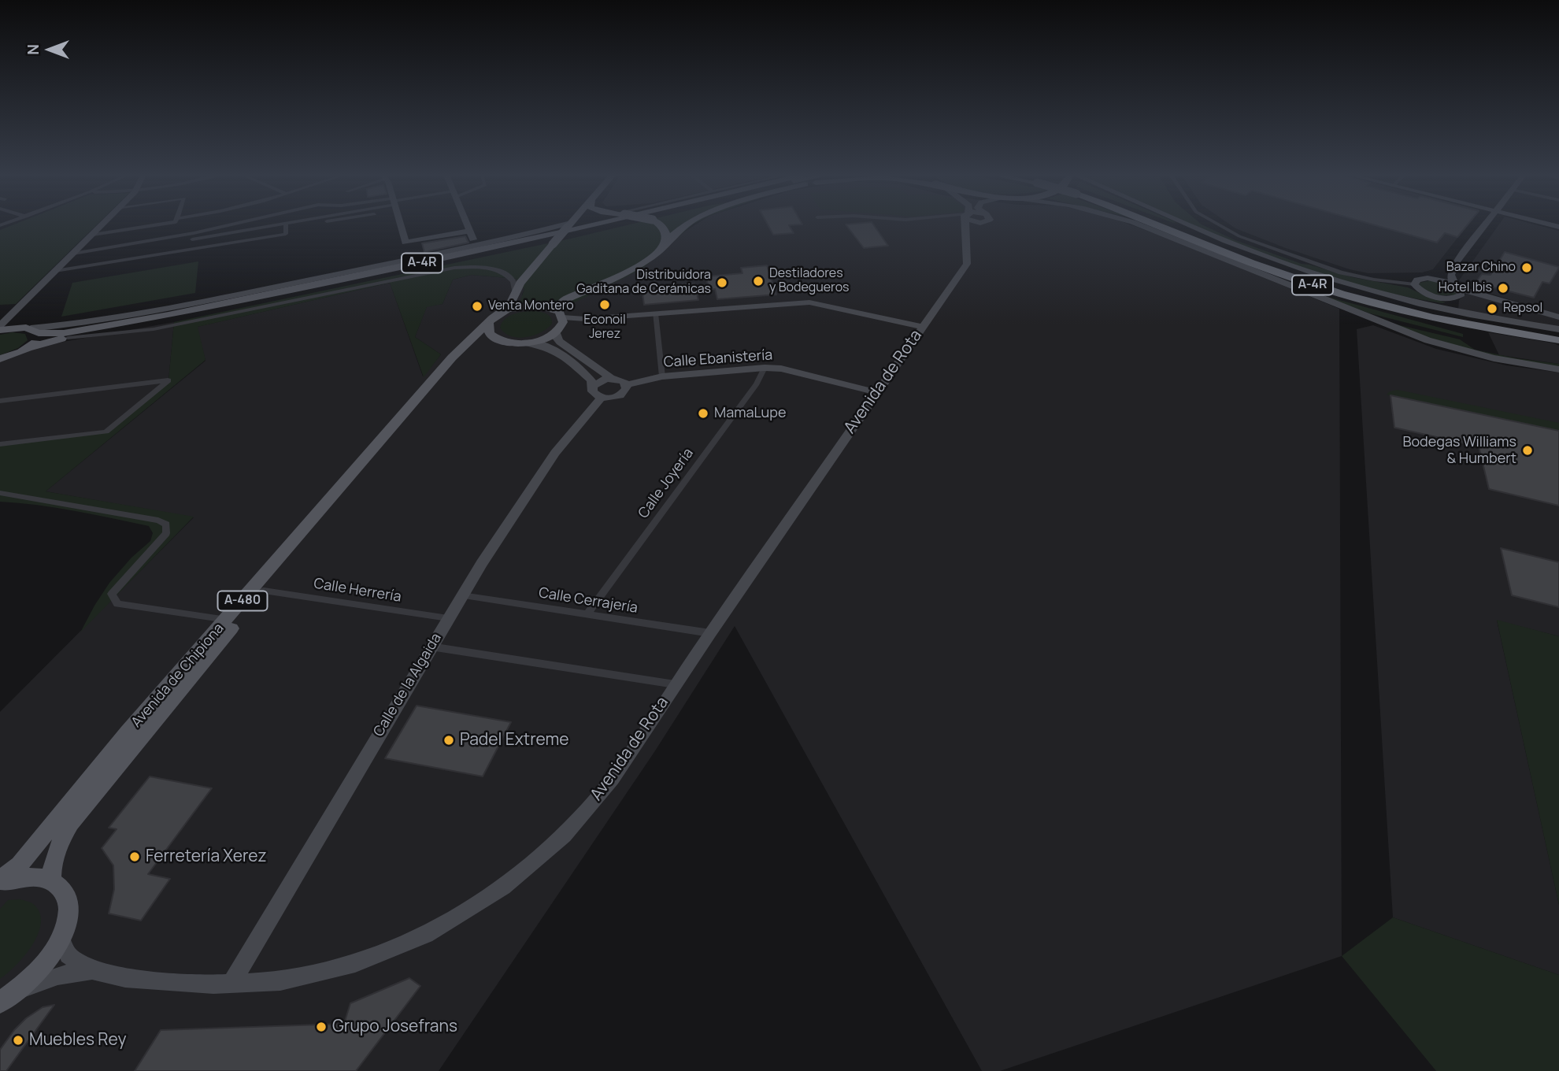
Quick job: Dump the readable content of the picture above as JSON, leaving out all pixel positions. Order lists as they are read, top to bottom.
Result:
{
  "streets": {
    "highway": ["A-4R"],
    "main road": ["A-480", "Avenida de Chipiona"],
    "street": [
      "Calle Ebanistería",
      "Avenida de Rota",
      "Calle Joyería",
      "Calle Herrería",
      "Calle Cerrajería",
      "Calle de la Algaida"
    ]
  },
  "crossings": [
    ["Calle Ebanistería", "Avenida de Rota"],
    ["Calle Ebanistería", "Calle Joyería"],
    ["Calle Ebanistería", "Calle de la Algaida"],
    ["Avenida de Rota", "Calle Cerrajería"],
    ["Avenida de Rota", "Calle de la Algaida"],
    ["Calle Joyería", "Calle Cerrajería"],
    ["Calle Herrería", "Avenida de Chipiona"],
    ["Calle Herrería", "Calle de la Algaida"],
    ["A-480", "Avenida de Chipiona"],
    ["Calle Cerrajería", "Calle de la Algaida"]
  ],
  "places": [
    "Bazar Chino",
    "Destiladores y Bodegueros",
    "Distribuidora Gaditana de Cerámicas",
    "Hotel Ibis",
    "Econoil Jerez",
    "Venta Montero",
    "Repsol",
    "MamaLupe",
    "Bodegas Williams & Humbert",
    "Padel Extreme",
    "Ferretería Xerez",
    "Grupo Josefrans",
    "Muebles Rey"
  ],
  "north": "left"
}
